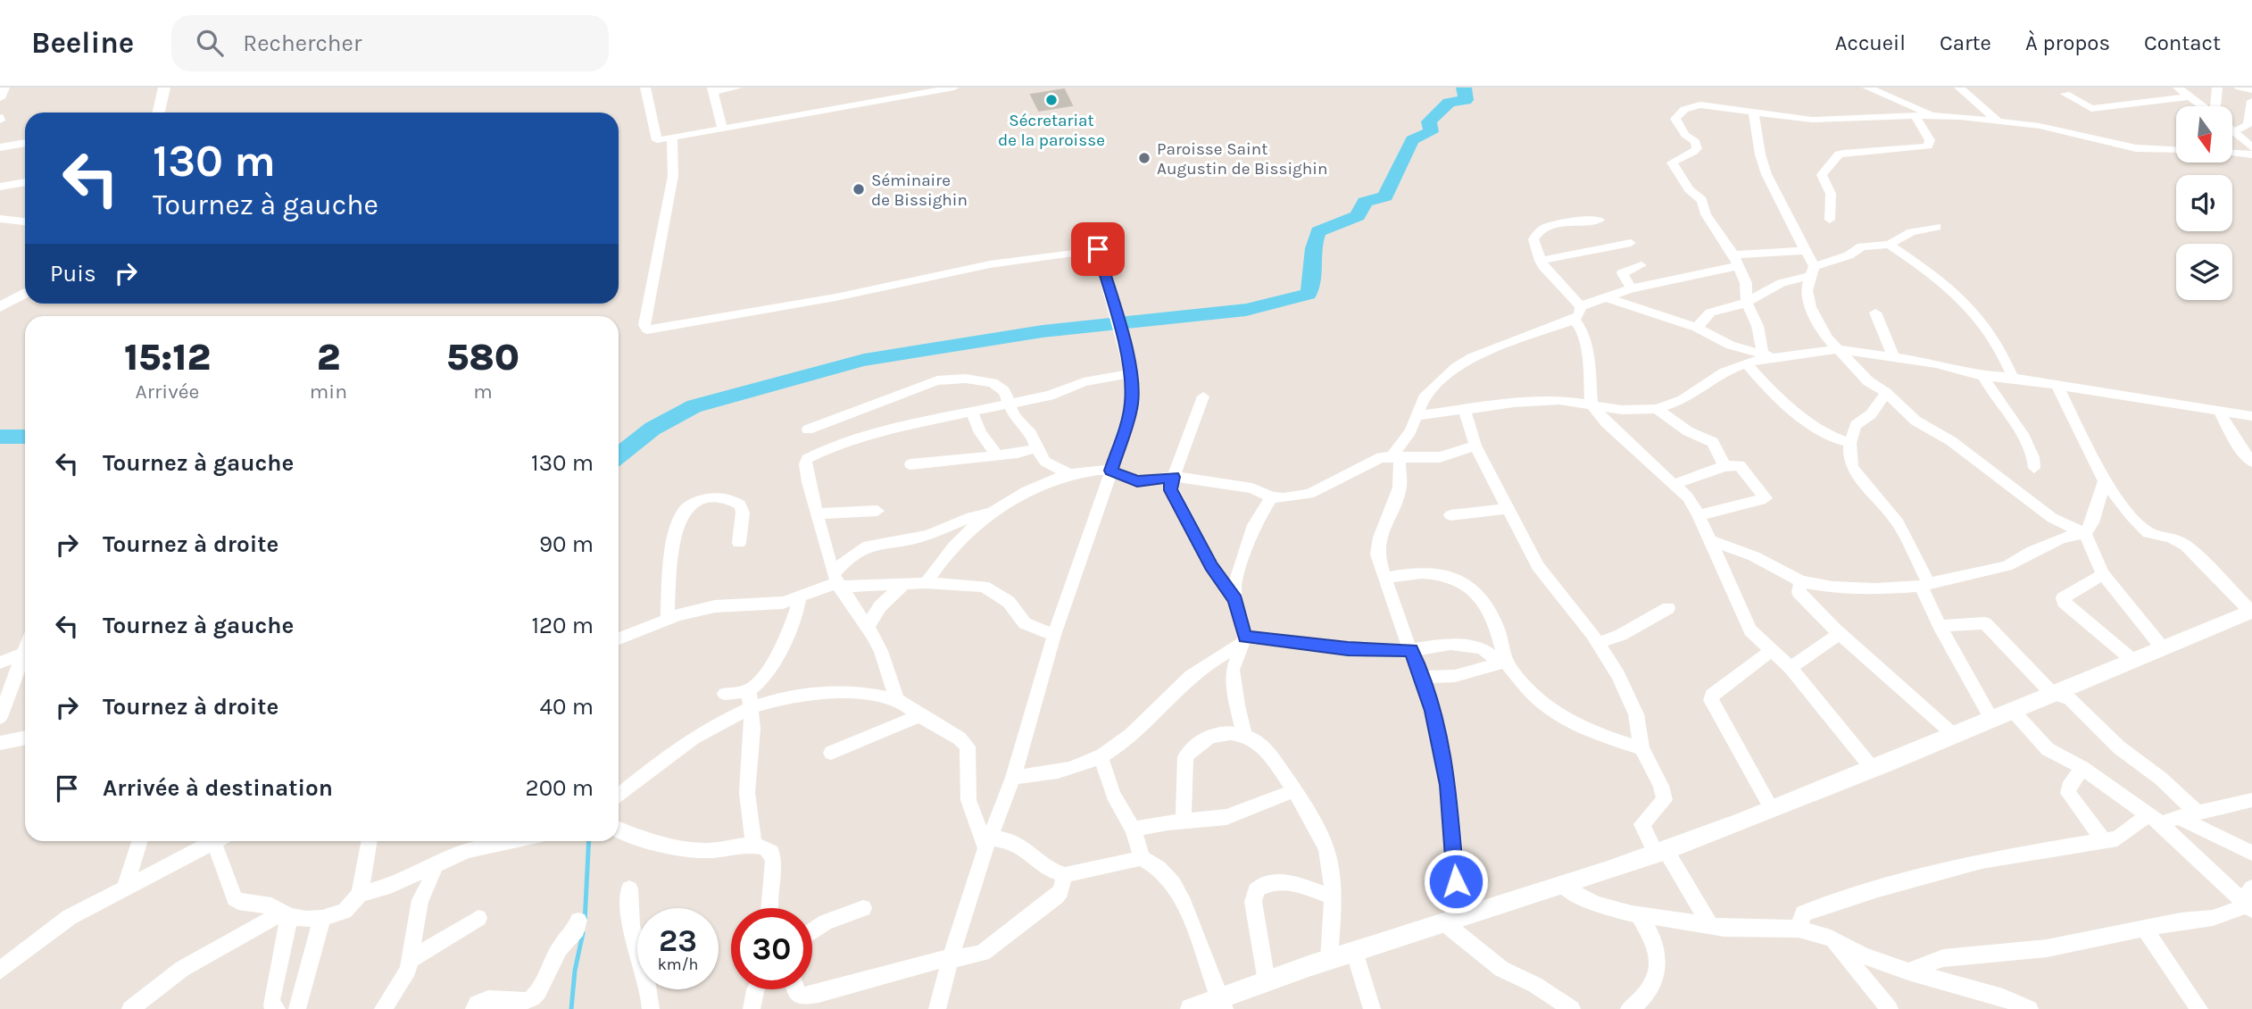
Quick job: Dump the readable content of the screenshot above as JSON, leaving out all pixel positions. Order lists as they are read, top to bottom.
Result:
{
  "places": ["Sécretariat de la paroisse", "Paroisse Saint Augustin de Bissighin", "Séminaire de Bissighin"],
  "north": "bottom",
  "page": {
    "header": "Beeline",
    "search": "Rechercher",
    "nav": [
      "Accueil",
      "Carte",
      "À propos",
      "Contact"
    ],
    "turn": ["130 m", "Tournez à gauche"],
    "then": "Puis",
    "eta": [
      "15:12",
      "Arrivée",
      "2",
      "min",
      "580",
      "m"
    ],
    "list": [
      {
        "name": "Tournez à gauche",
        "value": "130 m"
      },
      {
        "name": "Tournez à droite",
        "value": "90 m"
      },
      {
        "name": "Tournez à gauche",
        "value": "120 m"
      },
      {
        "name": "Tournez à droite",
        "value": "40 m"
      },
      {
        "name": "Arrivée à destination",
        "value": "200 m"
      }
    ],
    "speed": "23 km/h",
    "limit": "30"
  }
}
